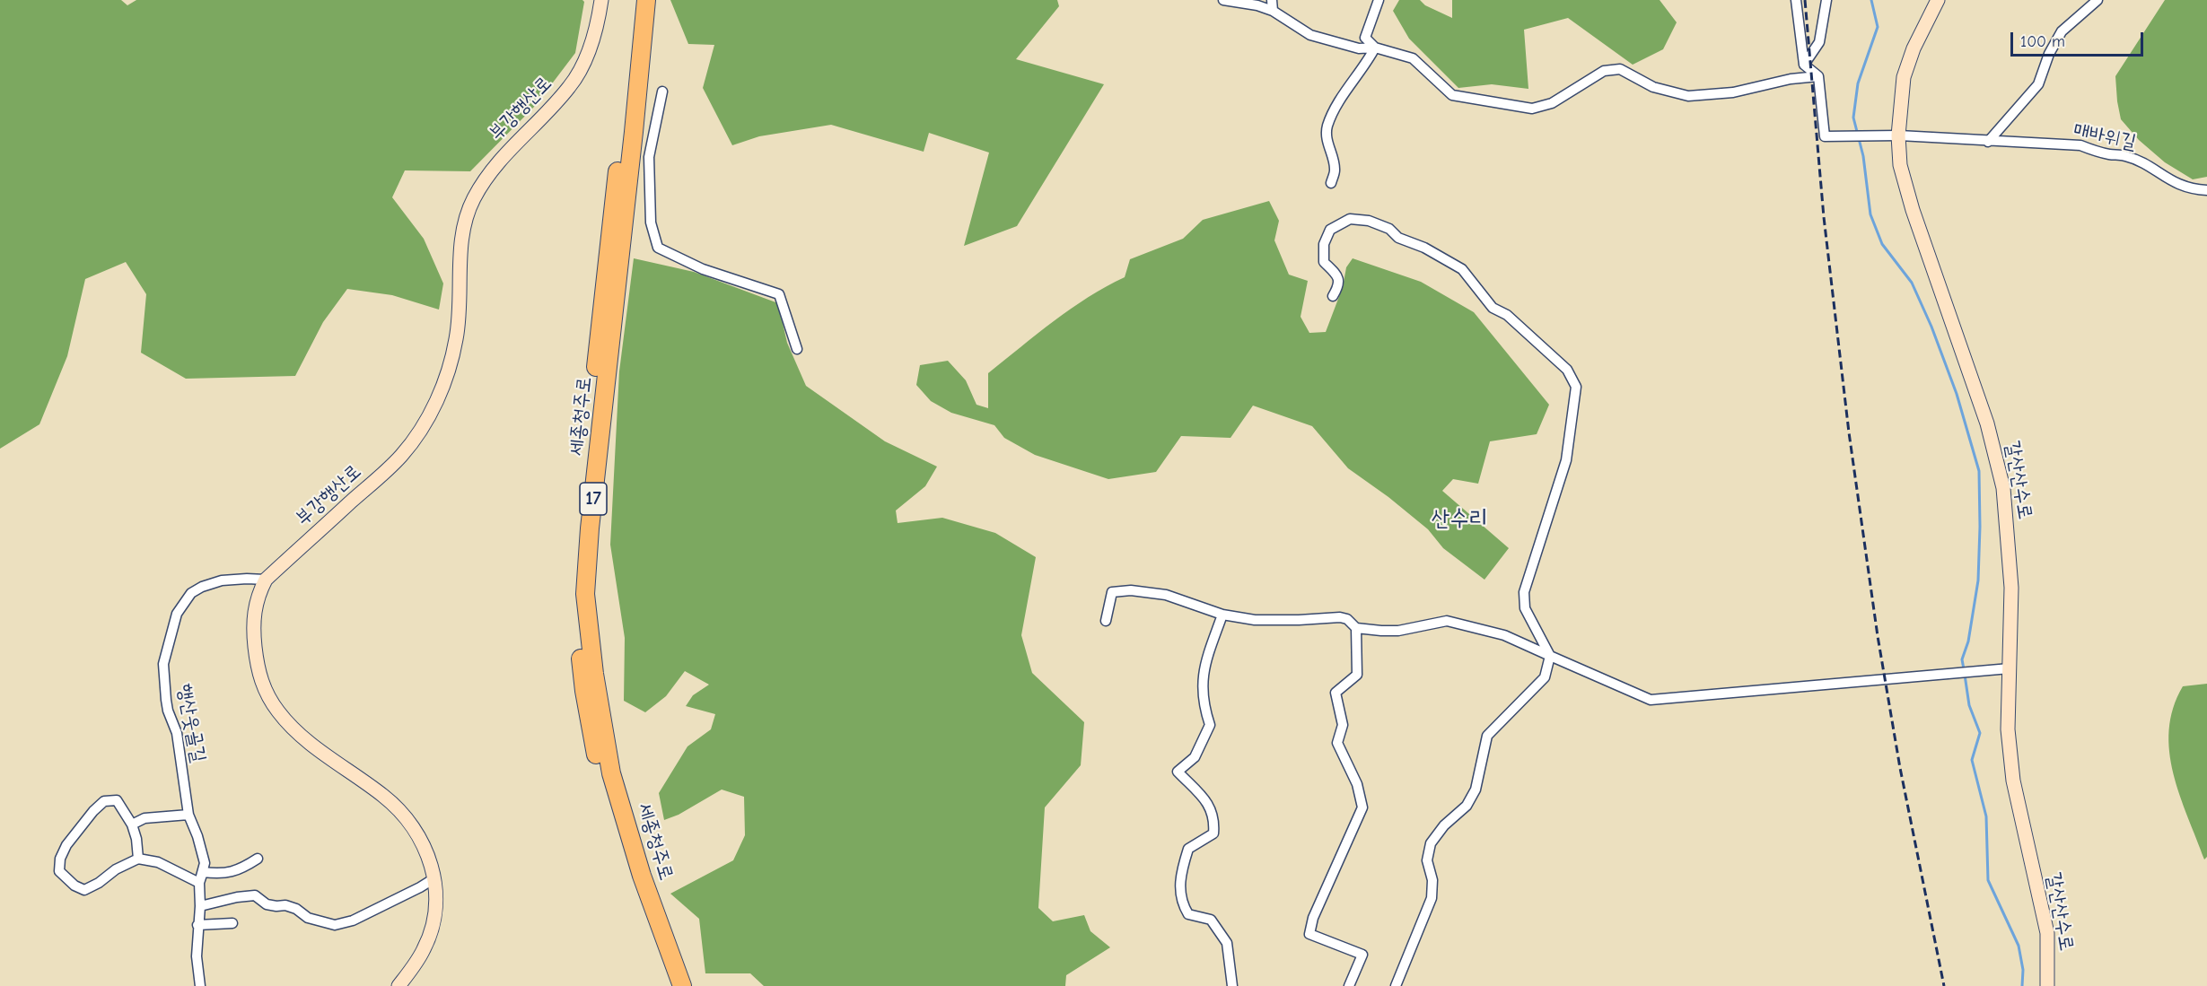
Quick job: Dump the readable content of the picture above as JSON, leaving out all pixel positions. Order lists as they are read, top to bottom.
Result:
{
  "streets": {
    "highway": ["세종청주로", "17"],
    "street": [
      "부강행산로",
      "매바위길",
      "갈산산수로",
      "행산웃골길"
    ]
  },
  "crossings": [
    ["부강행산로", "행산웃골길"],
    ["매바위길", "갈산산수로"]
  ],
  "districts": ["산수리"],
  "scale_bar": "100 m"
}
